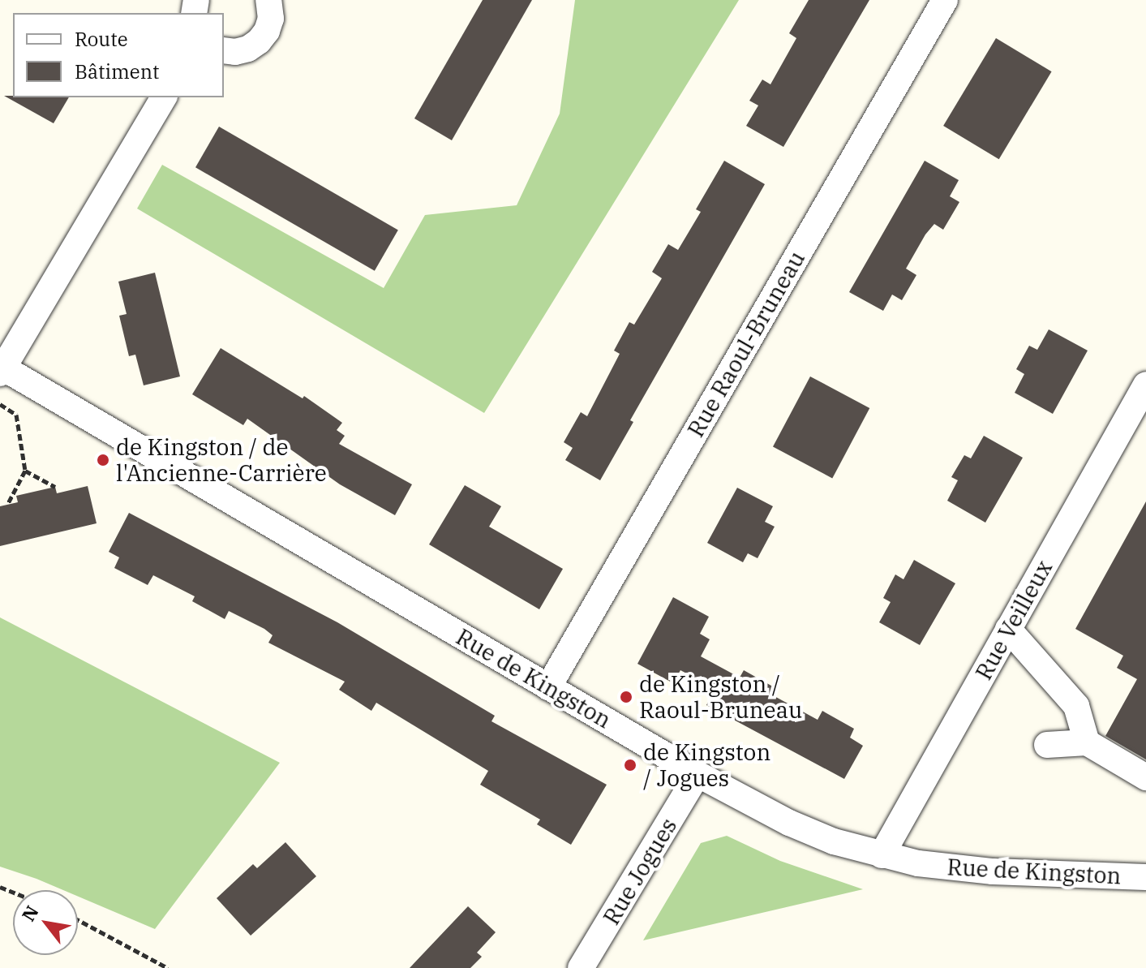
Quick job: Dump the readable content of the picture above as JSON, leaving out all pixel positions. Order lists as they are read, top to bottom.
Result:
{
  "streets": {
    "street": [
      "Rue Raoul-Bruneau",
      "Rue Veilleux",
      "Rue de Kingston",
      "Rue Jogues"
    ]
  },
  "crossings": [
    ["Rue Raoul-Bruneau", "Rue de Kingston"],
    ["Rue Veilleux", "Rue de Kingston"],
    ["Rue de Kingston", "Rue Jogues"]
  ],
  "places": ["de Kingston / de l'Ancienne-Carrière", "de Kingston / Raoul-Bruneau", "de Kingston / Jogues"],
  "legend": ["Route", "Bâtiment"],
  "north": "top left"
}
